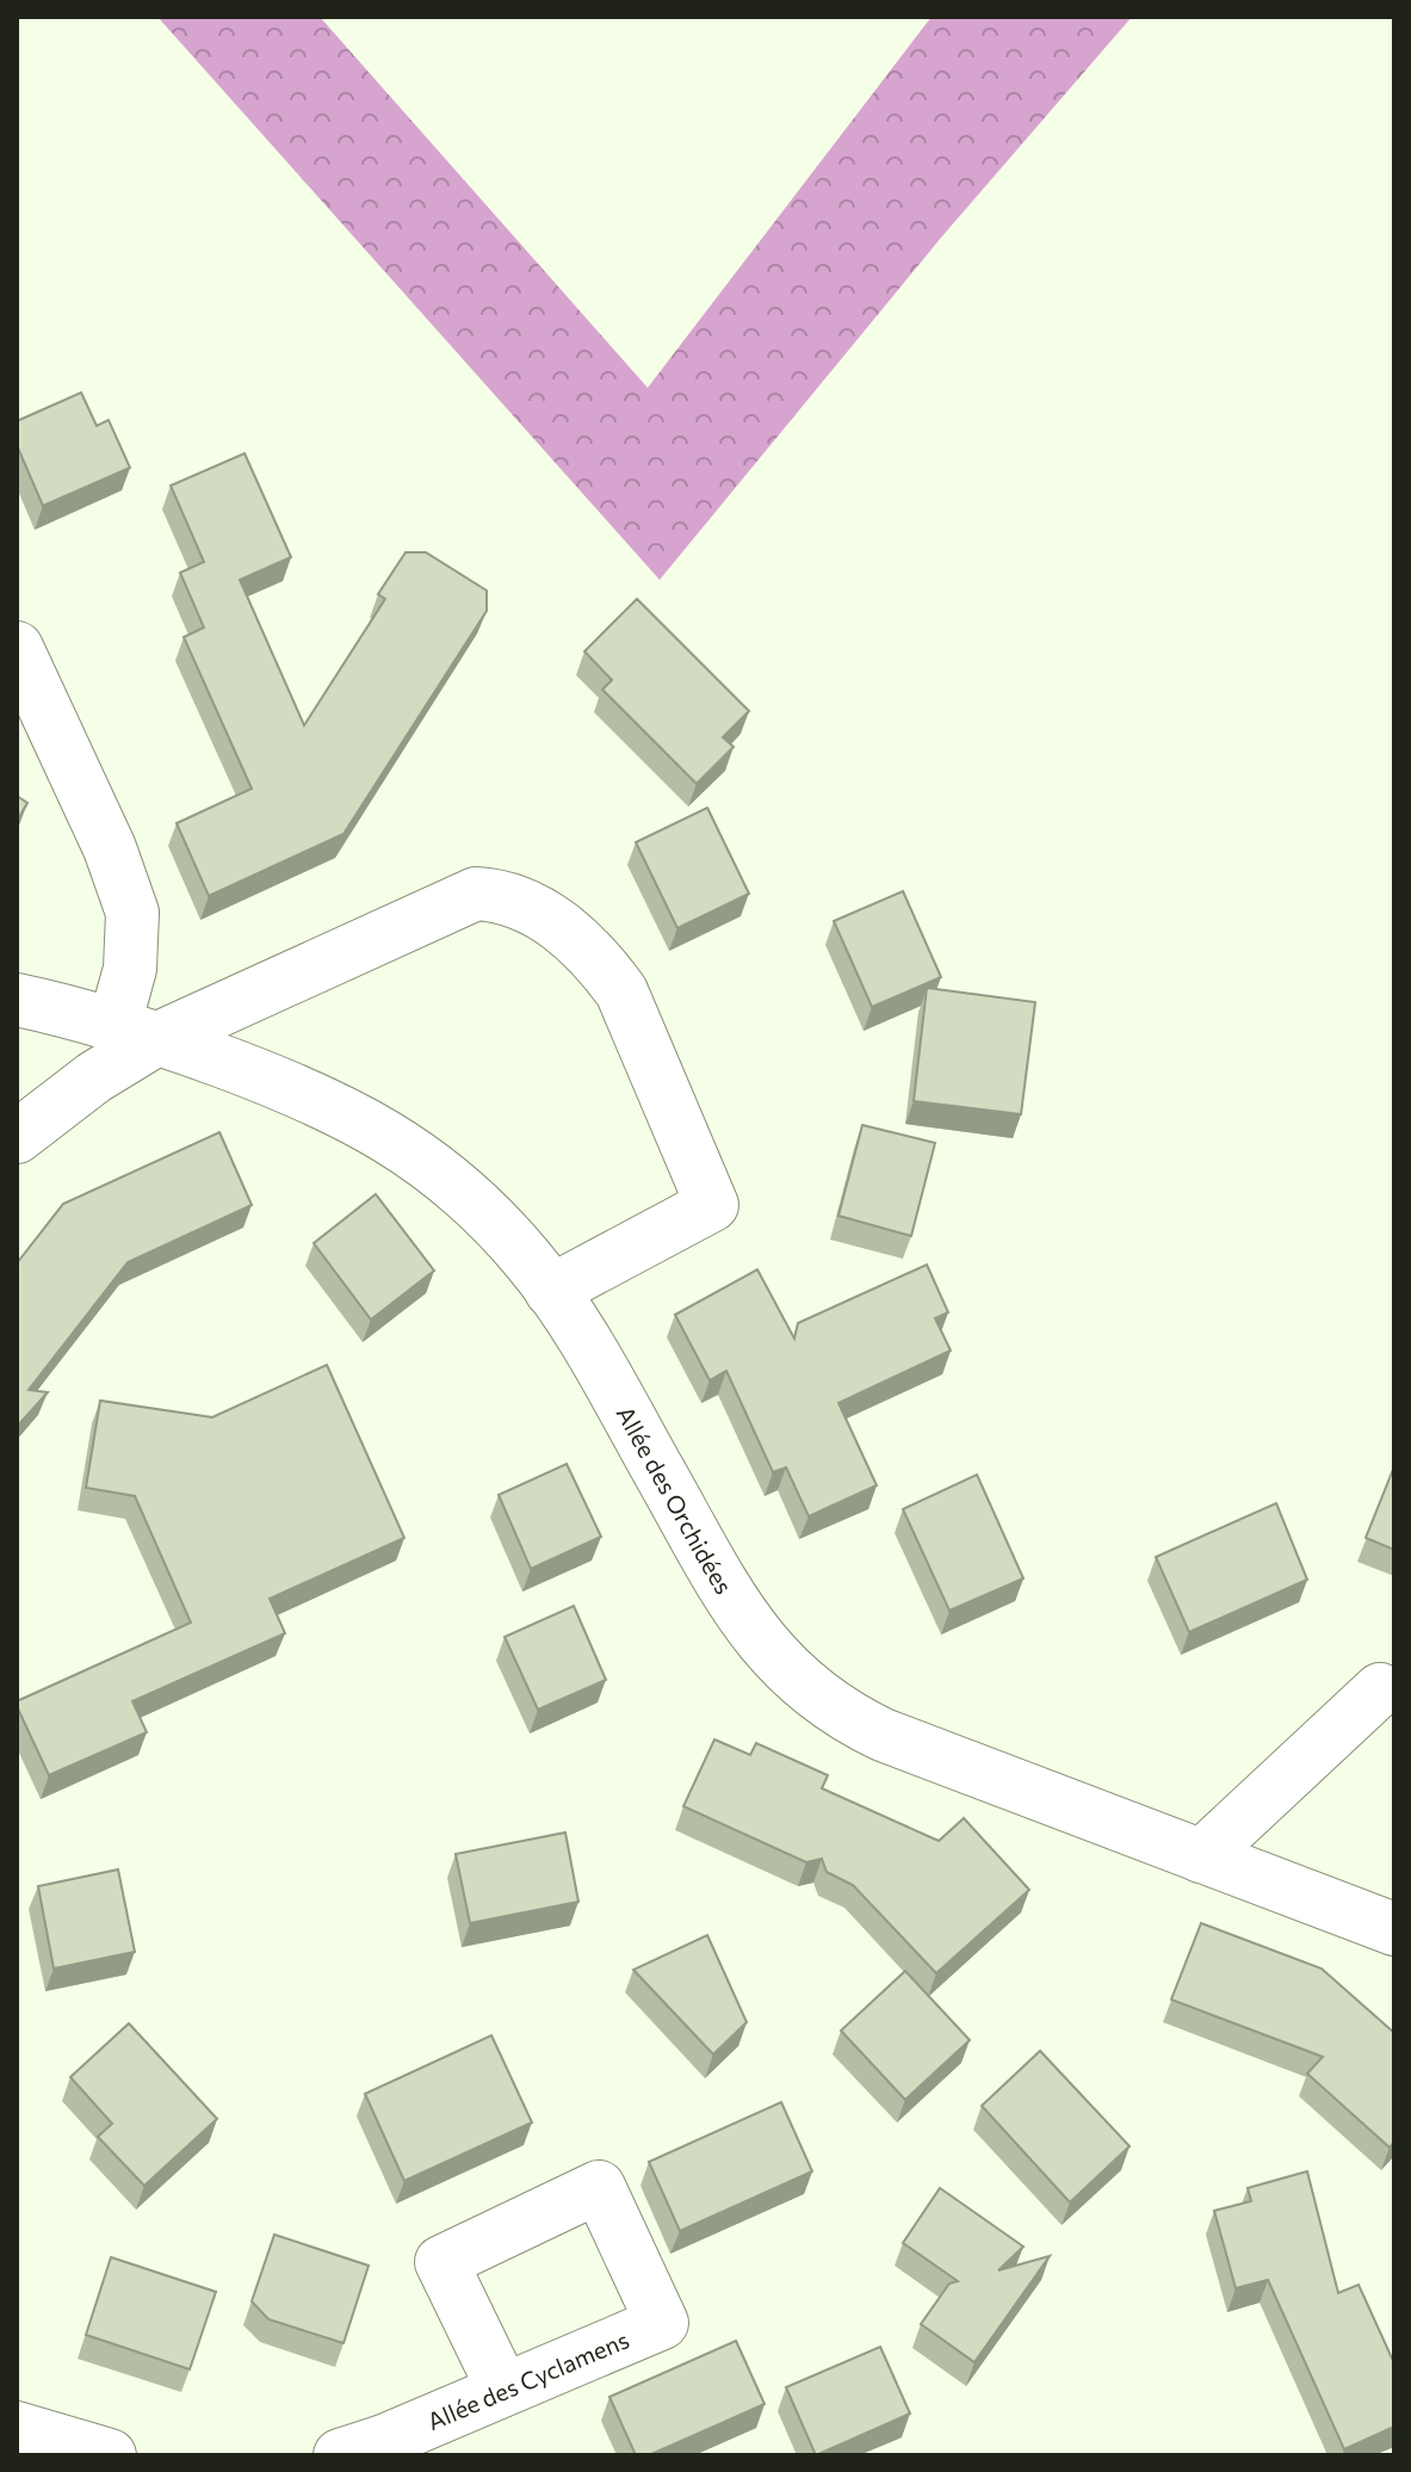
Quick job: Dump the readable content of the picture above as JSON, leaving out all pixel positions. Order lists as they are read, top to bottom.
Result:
{
  "streets": {
    "street": ["Allée des Orchidées", "Allée des Cyclamens"]
  }
}
